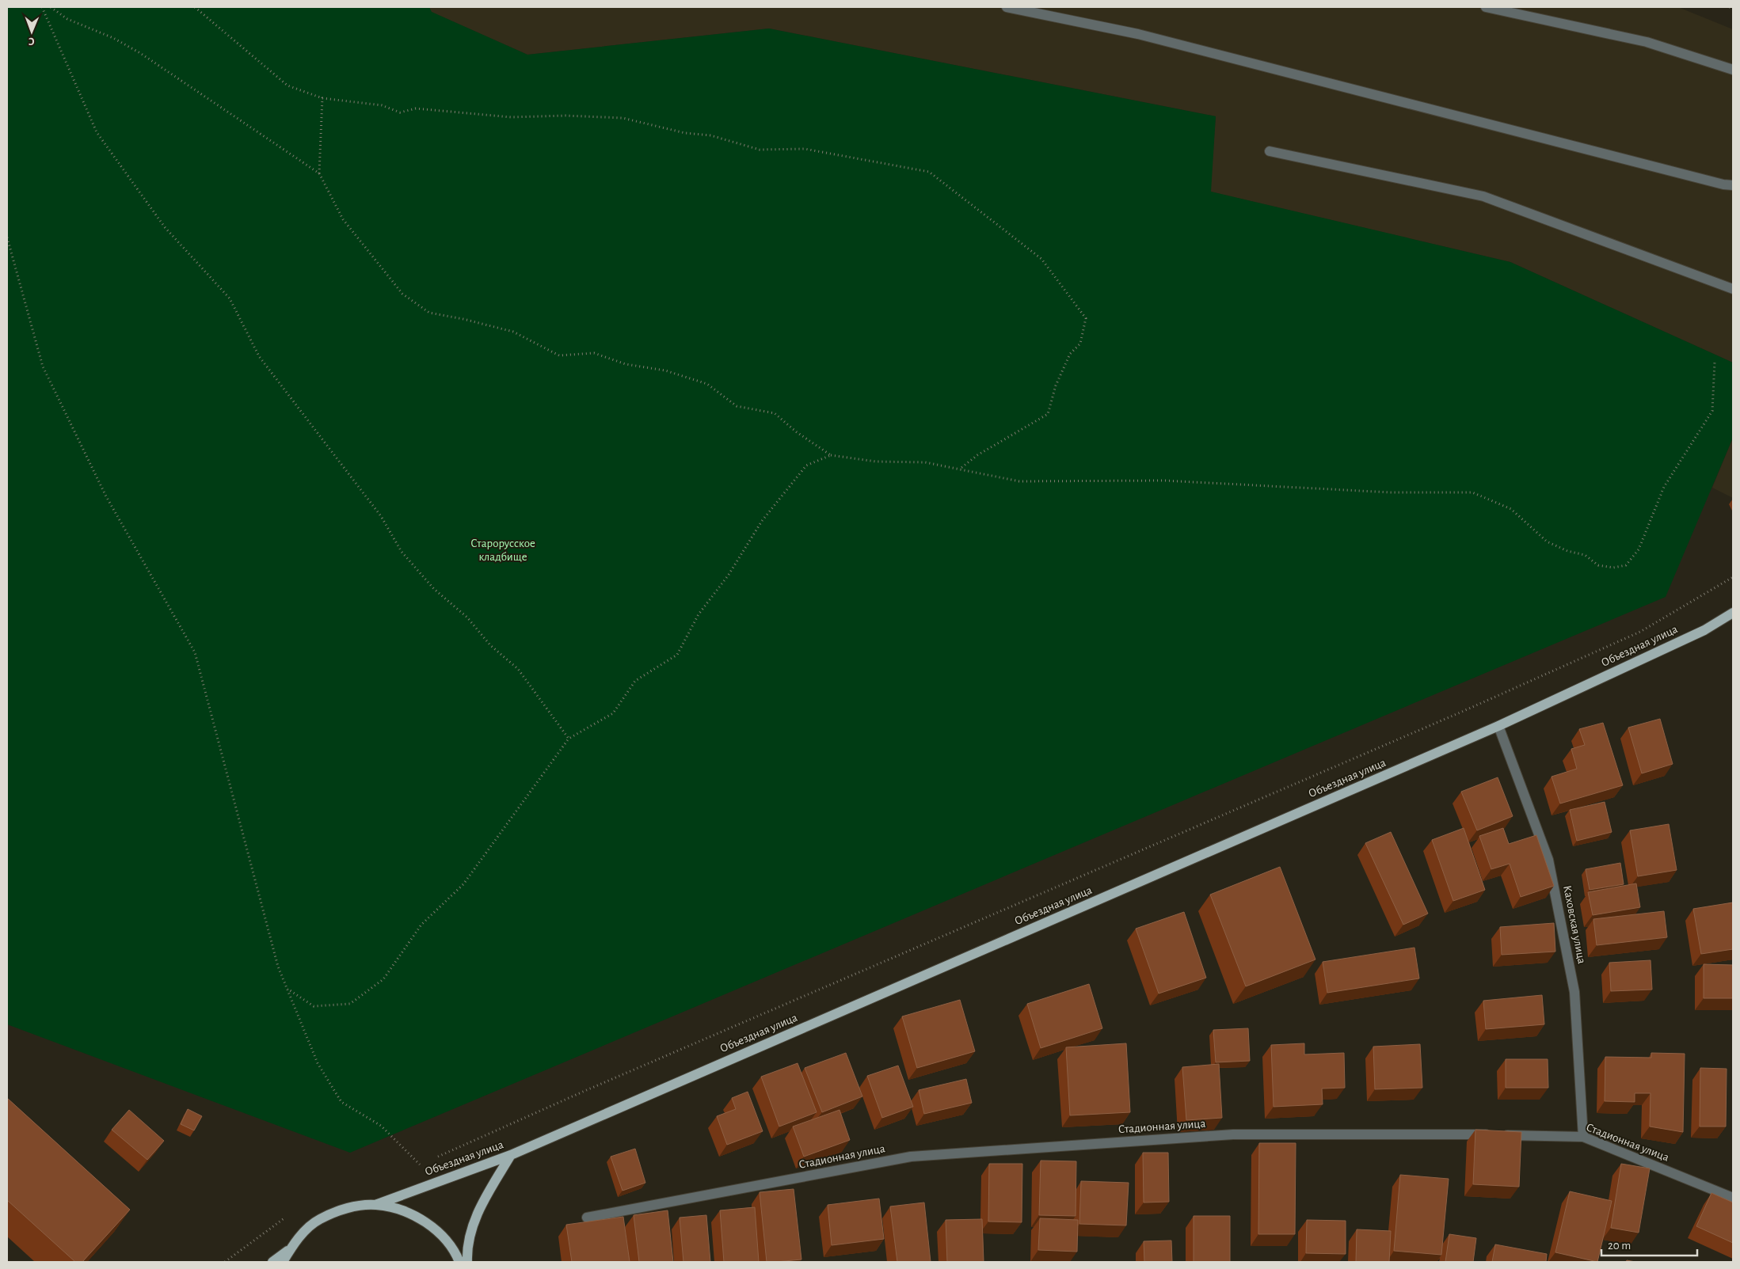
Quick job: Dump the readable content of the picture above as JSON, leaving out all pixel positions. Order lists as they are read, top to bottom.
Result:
{
  "streets": {
    "main road": ["Объездная улица"],
    "street": ["Каховская улица", "Стадионная улица"]
  },
  "crossings": [
    ["Объездная улица", "Каховская улица"],
    ["Каховская улица", "Стадионная улица"]
  ],
  "parks": ["Старорусское кладбище"],
  "scale_bar": "20 m",
  "north": "bottom"
}
